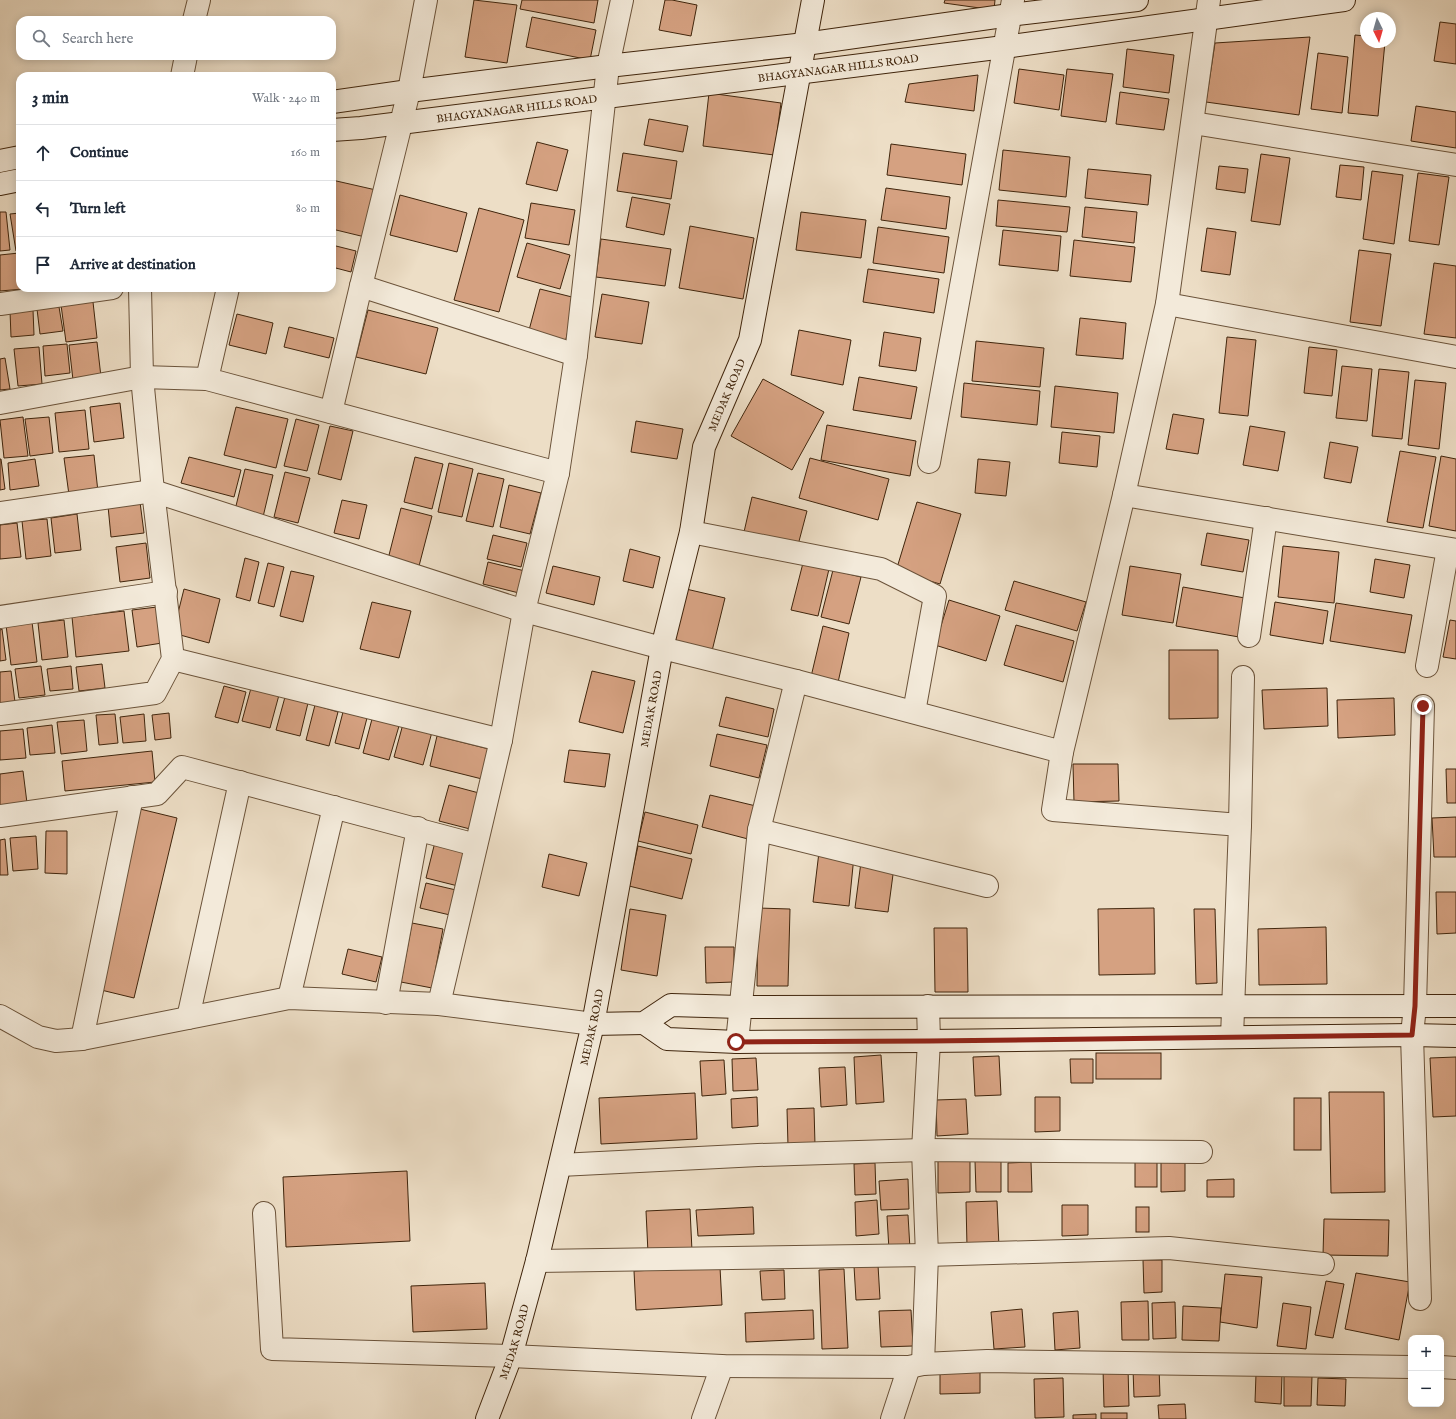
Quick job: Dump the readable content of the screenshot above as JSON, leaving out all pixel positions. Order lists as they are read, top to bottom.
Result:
{
  "streets": {
    "street": ["BHAGYANAGAR HILLS ROAD", "MEDAK ROAD"]
  },
  "crossings": [
    ["BHAGYANAGAR HILLS ROAD", "MEDAK ROAD"]
  ],
  "north": "bottom",
  "page": {
    "search": "Search here",
    "heading": ["3 min", "Walk · 240 m"],
    "list": [
      ["Continue", "160 m"],
      ["Turn left", "80 m"],
      "Arrive at destination"
    ],
    "map_buttons": ["+", "−"]
  }
}
